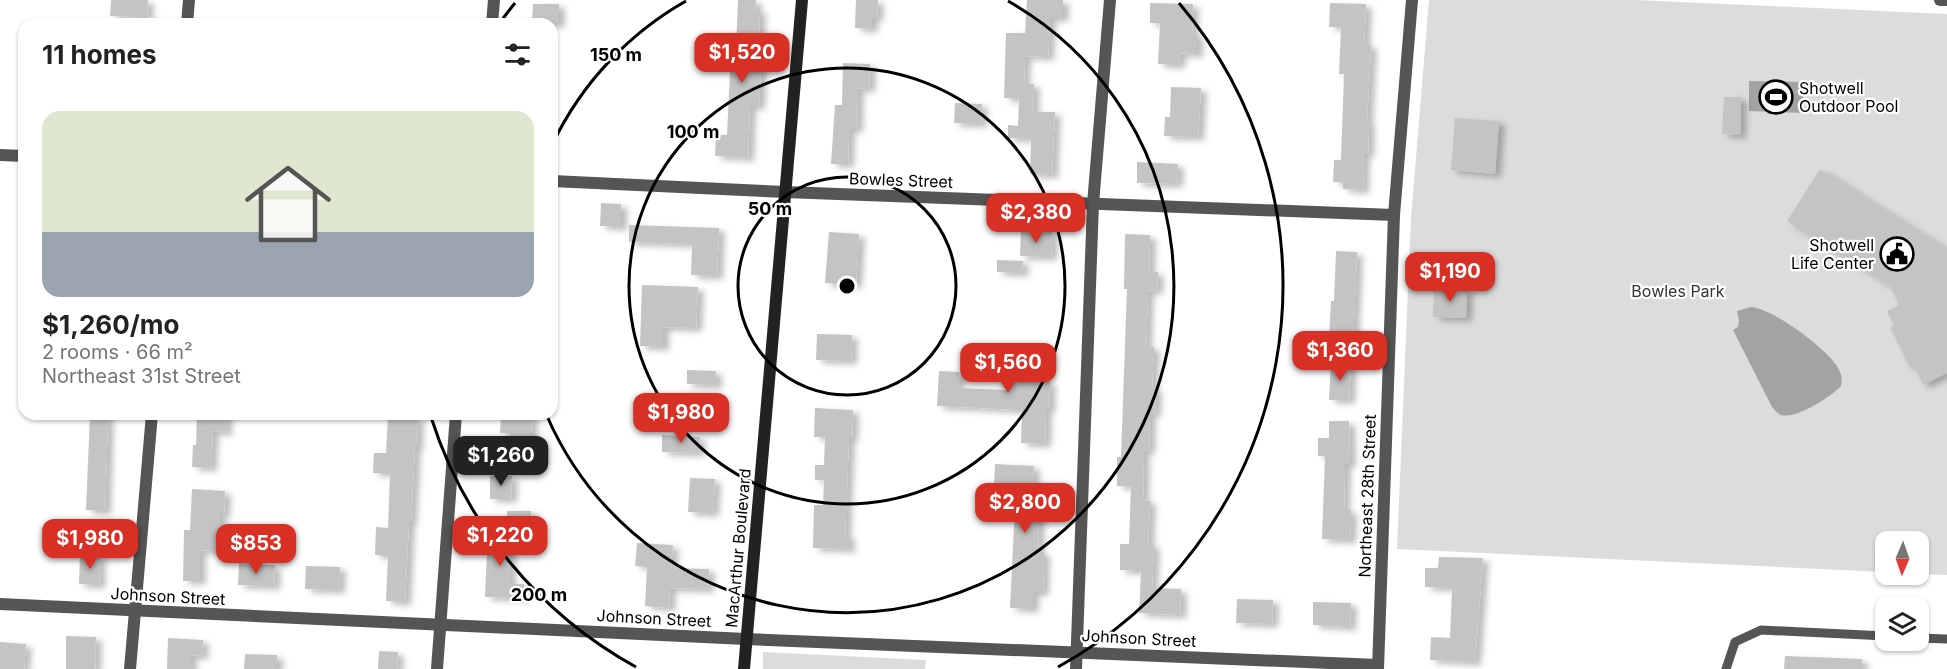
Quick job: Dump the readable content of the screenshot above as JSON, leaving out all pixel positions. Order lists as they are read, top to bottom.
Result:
{
  "streets": {
    "main road": ["MacArthur Boulevard"],
    "street": ["Bowles Street", "Northeast 28th Street", "Johnson Street"]
  },
  "crossings": [
    ["Bowles Street", "Northeast 28th Street"],
    ["Bowles Street", "MacArthur Boulevard"],
    ["Northeast 28th Street", "Johnson Street"],
    ["MacArthur Boulevard", "Johnson Street"]
  ],
  "parks": ["Bowles Park"],
  "places": {
    "sports": ["Shotwell Outdoor Pool"],
    "public building": ["Shotwell Life Center"]
  },
  "north": "bottom",
  "page": {
    "heading": "11 homes",
    "price": [
      "$1,520",
      "$2,380",
      "$1,190",
      "$1,360",
      "$1,560",
      "$1,980",
      "$1,260",
      "$2,800",
      "$1,220",
      "$1,980",
      "$853"
    ],
    "list": [
      {
        "name": "$1,260/mo",
        "note": "2 rooms · 66 m² · Northeast 31st Street"
      }
    ]
  },
  "rings": [
    "150 m",
    "100 m",
    "50 m",
    "200 m"
  ]
}
